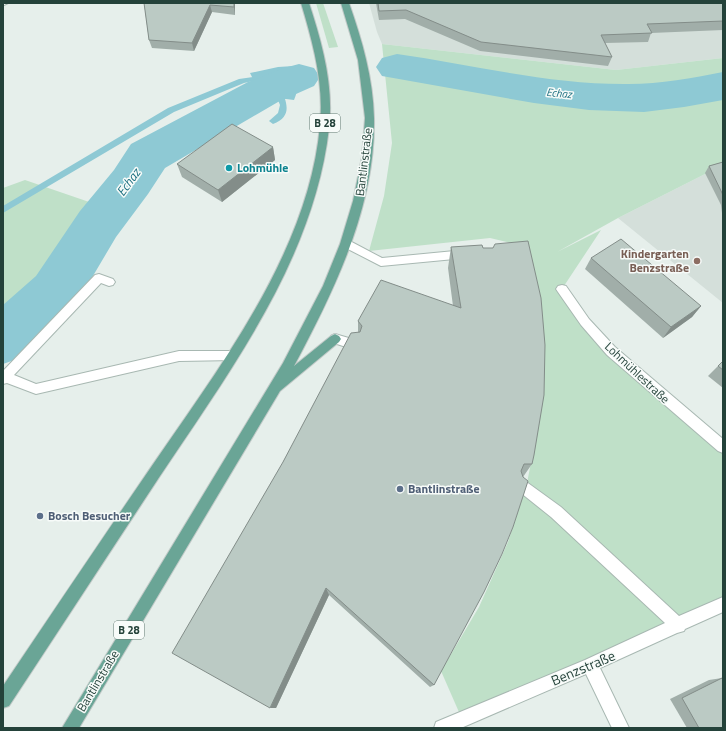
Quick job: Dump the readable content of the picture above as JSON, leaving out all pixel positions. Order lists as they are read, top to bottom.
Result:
{
  "streets": {
    "main road": ["B 28", "Bantlinstraße"],
    "street": ["Lohmühlestraße", "Benzstraße"]
  },
  "water": ["Echaz"],
  "places": [
    "Lohmühle",
    "Kindergarten Benzstraße",
    "Bantlinstraße",
    "Bosch Besucher"
  ]
}
